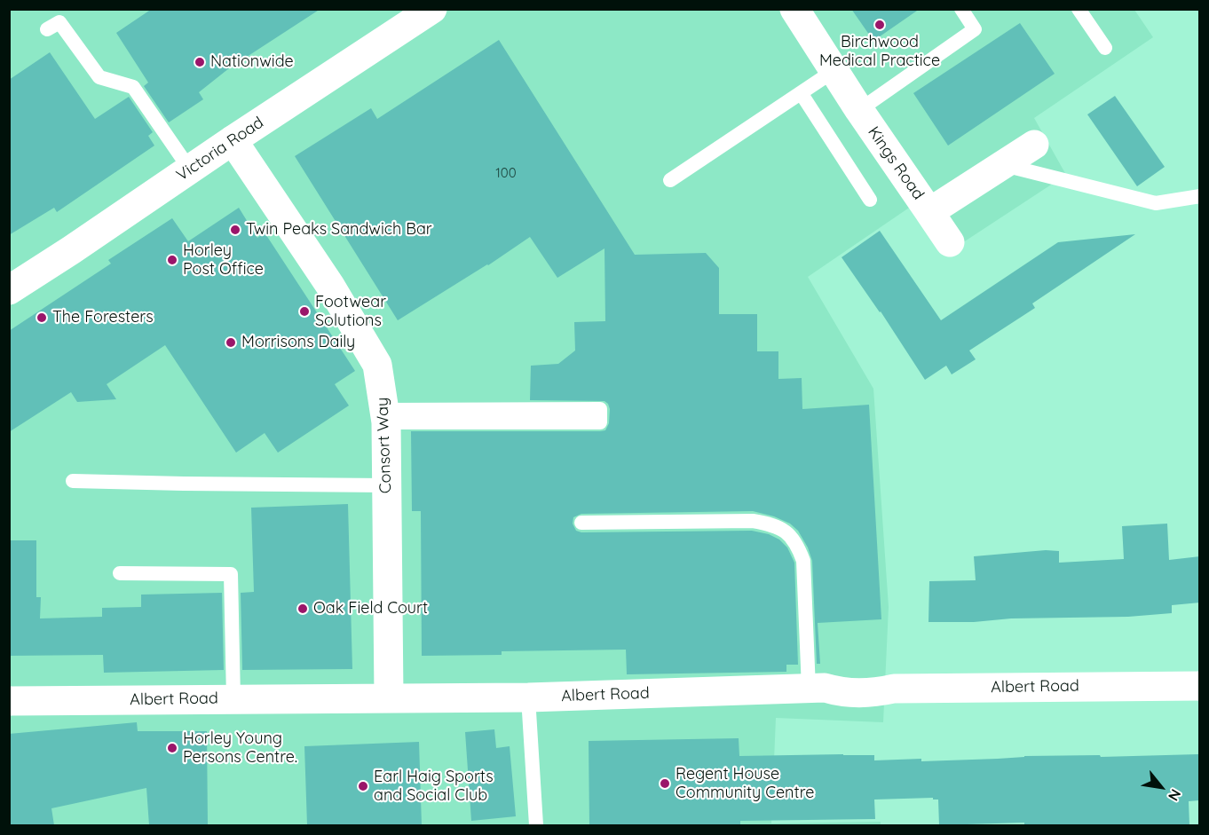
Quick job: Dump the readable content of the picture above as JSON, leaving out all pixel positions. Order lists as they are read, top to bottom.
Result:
{
  "streets": {
    "street": [
      "Victoria Road",
      "Kings Road",
      "Consort Way",
      "Albert Road"
    ]
  },
  "crossings": [
    ["Victoria Road", "Consort Way"],
    ["Consort Way", "Albert Road"]
  ],
  "places": [
    "Birchwood Medical Practice",
    "Nationwide",
    "Twin Peaks Sandwich Bar",
    "Horley Post Office",
    "Footwear Solutions",
    "The Foresters",
    "Morrisons Daily",
    "Oak Field Court",
    "Horley Young Persons Centre.",
    "Regent House Community Centre",
    "Earl Haig Sports and Social Club"
  ],
  "house_numbers": ["100"],
  "north": "bottom right"
}
